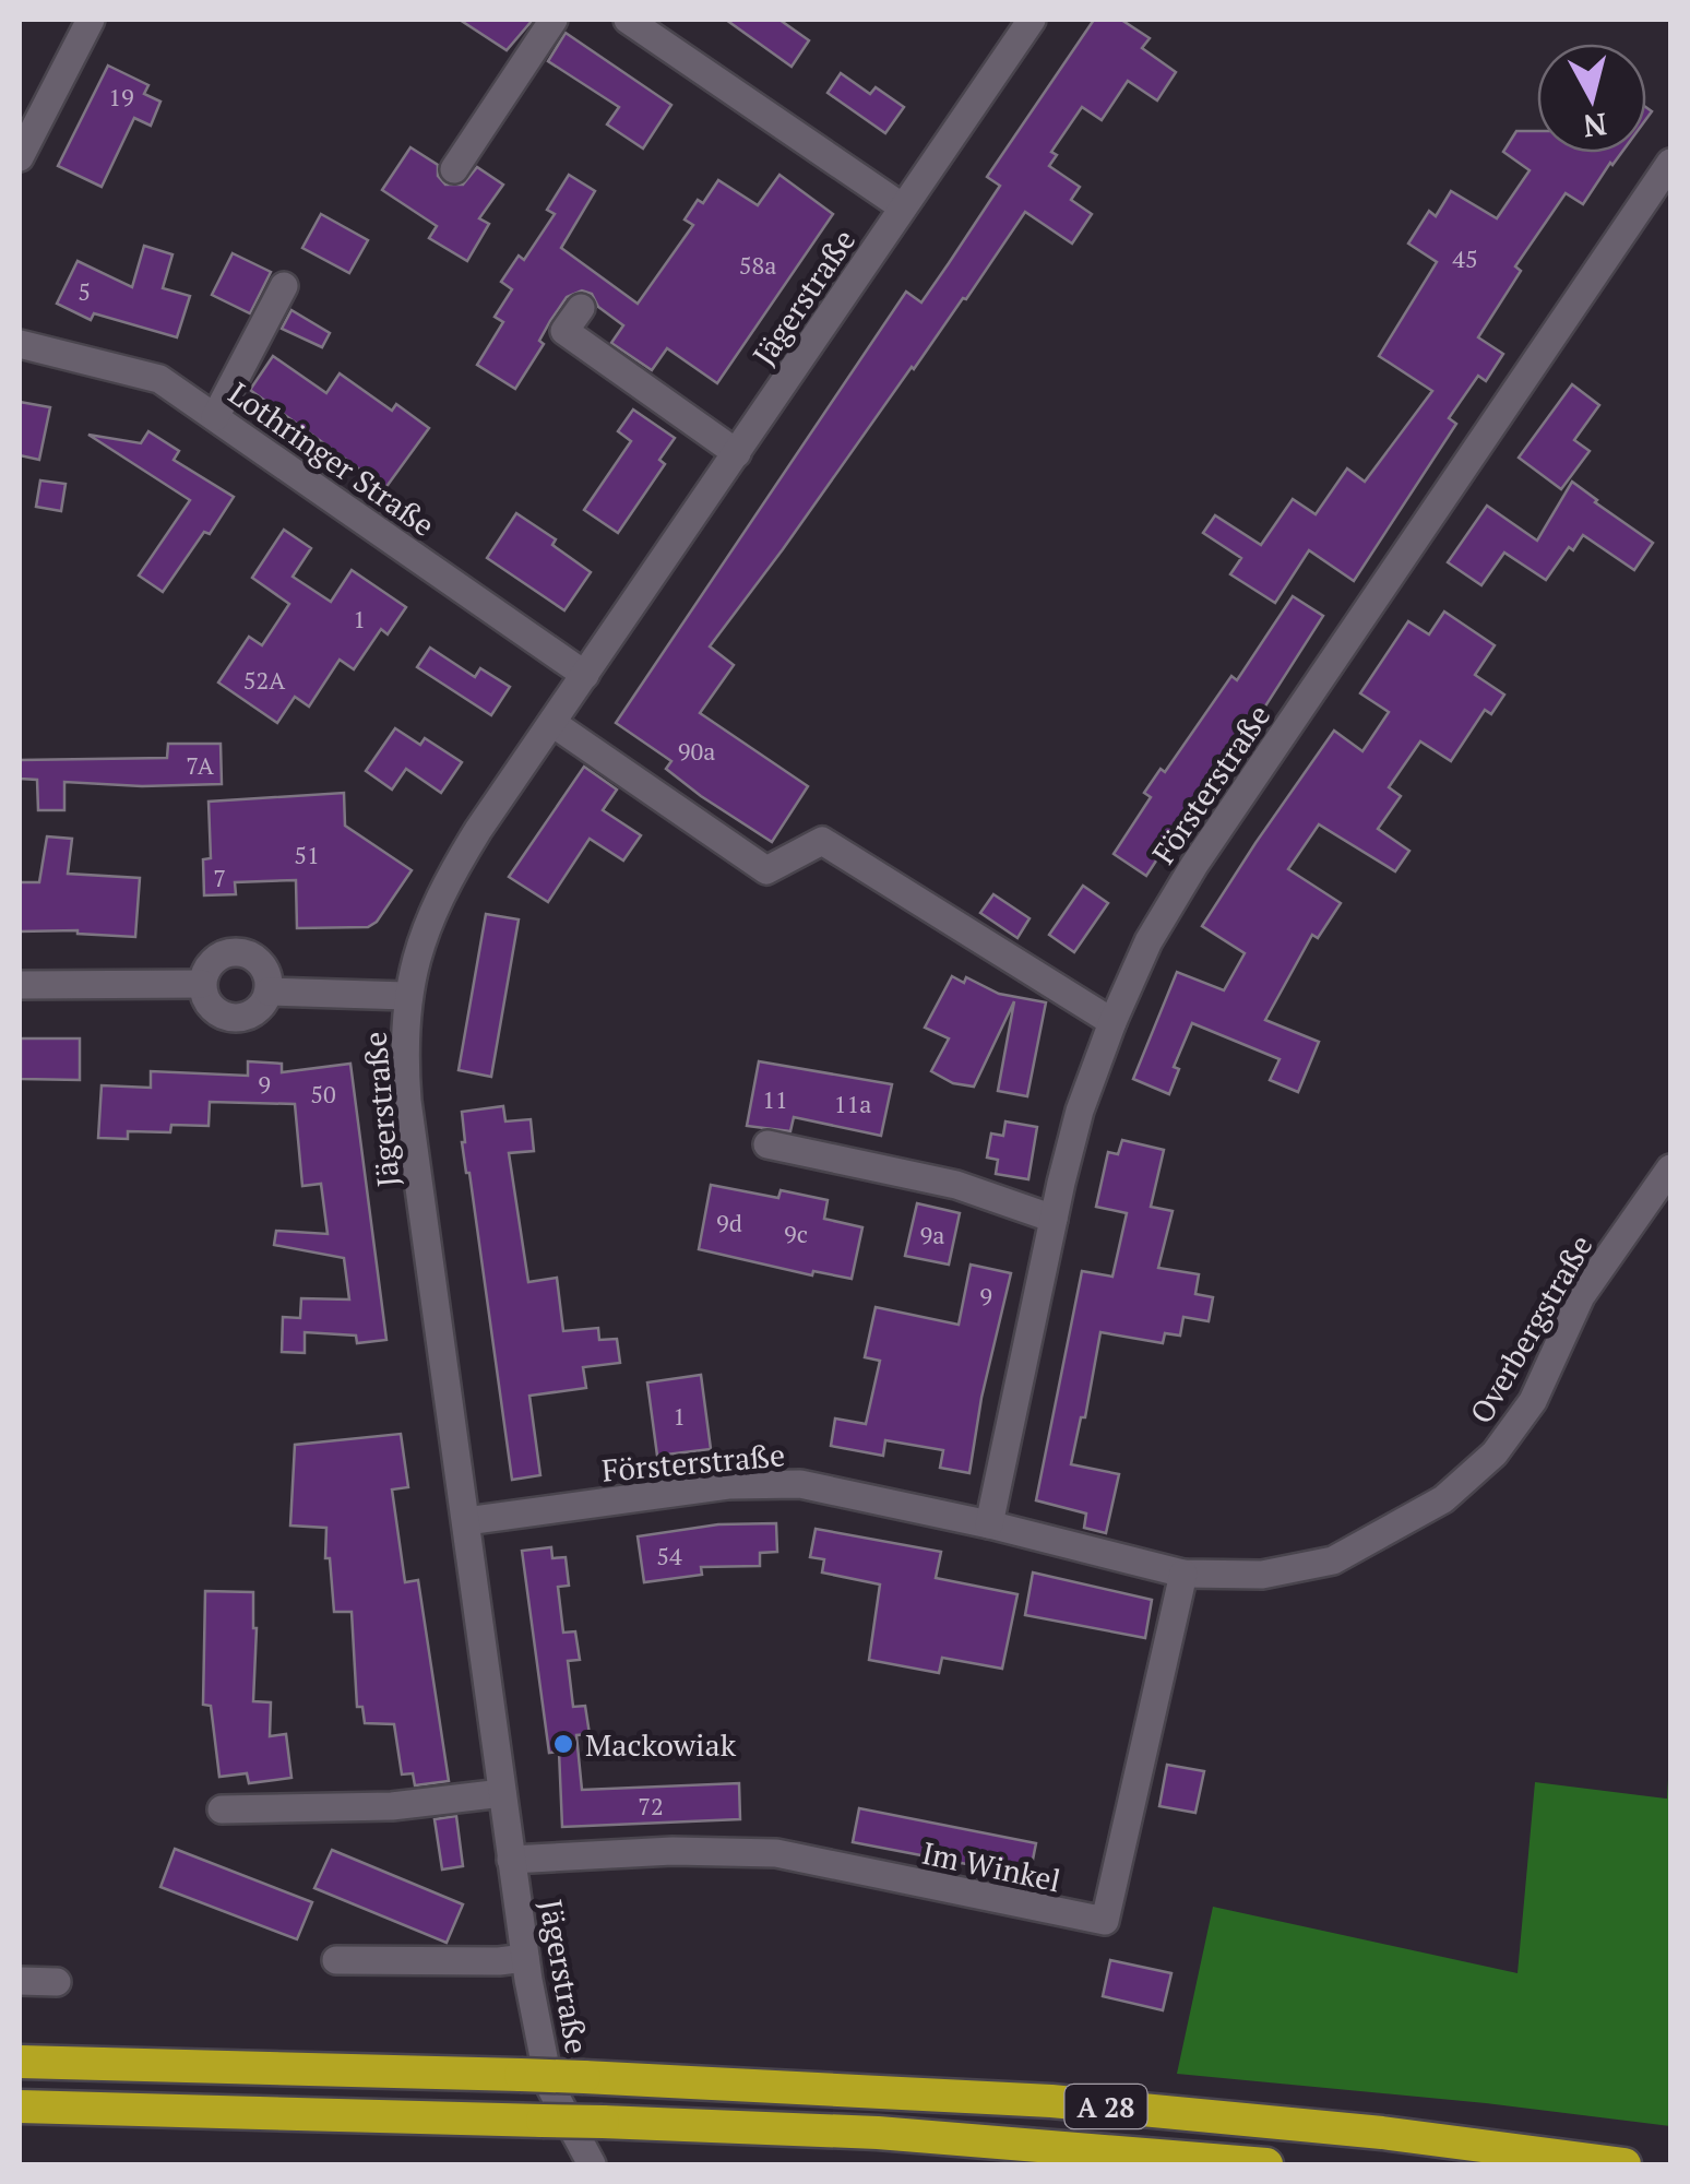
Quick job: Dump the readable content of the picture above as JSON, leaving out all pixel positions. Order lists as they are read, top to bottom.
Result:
{
  "streets": {
    "highway": ["A 28"],
    "street": [
      "Jägerstraße",
      "Lothringer Straße",
      "Försterstraße",
      "Overbergstraße",
      "Im Winkel"
    ]
  },
  "crossings": [
    ["Jägerstraße", "Lothringer Straße"],
    ["Jägerstraße", "Försterstraße"],
    ["Jägerstraße", "Im Winkel"],
    ["Försterstraße", "Overbergstraße"],
    ["Försterstraße", "Im Winkel"],
    ["Overbergstraße", "Im Winkel"]
  ],
  "places": ["Mackowiak"],
  "house_numbers": [
    "19",
    "45",
    "58a",
    "5",
    "1",
    "52A",
    "90a",
    "7A",
    "51",
    "7",
    "9",
    "50",
    "11",
    "11a",
    "9d",
    "9c",
    "9a",
    "9",
    "1",
    "54",
    "72"
  ],
  "north": "bottom"
}
